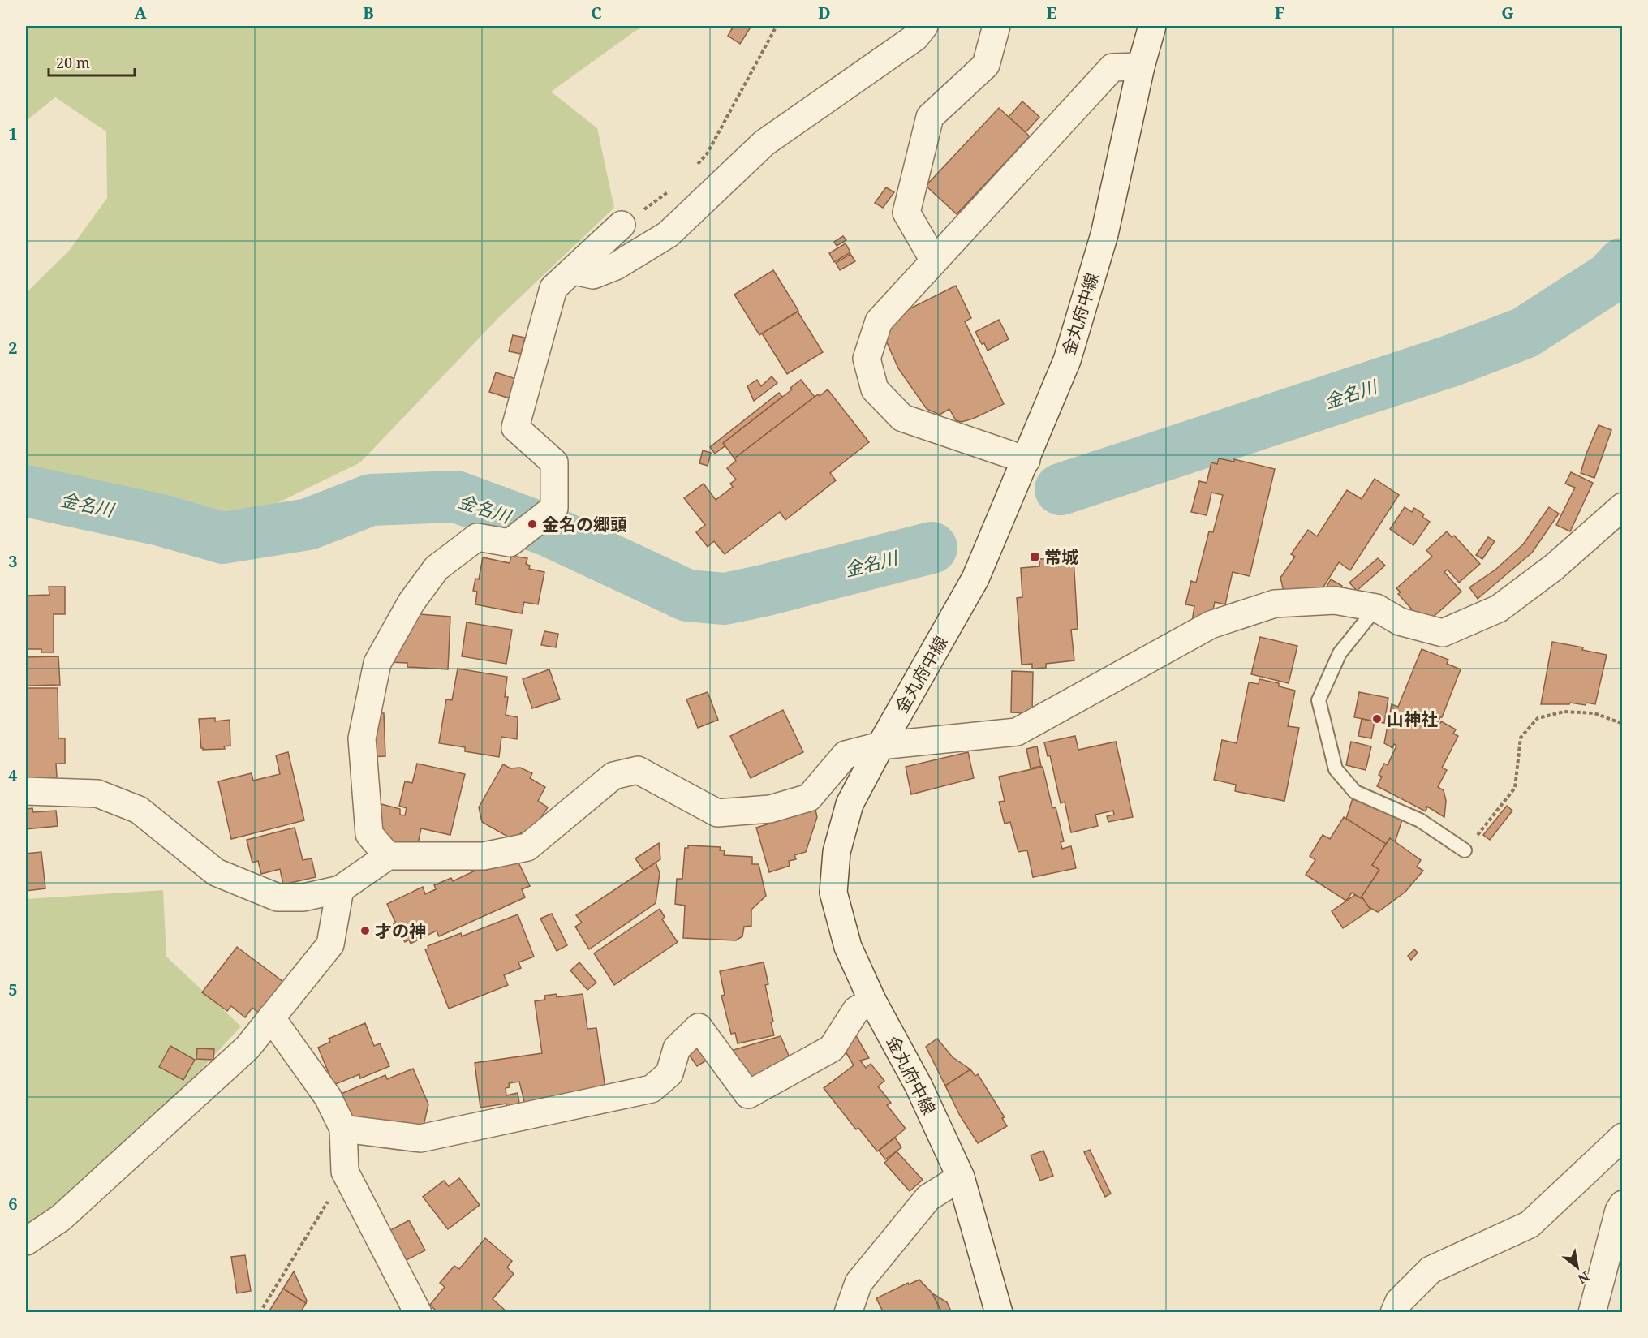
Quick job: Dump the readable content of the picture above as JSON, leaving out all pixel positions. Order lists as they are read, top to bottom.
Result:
{
  "streets": {
    "street": ["金丸府中線"]
  },
  "water": ["金名川"],
  "places": {
    "other": ["金名の郷頭", "山神社", "才の神"],
    "transit": ["常城"]
  },
  "scale_bar": "20 m",
  "north": "bottom right",
  "grid": {
    "columns": [
      "A",
      "B",
      "C",
      "D",
      "E",
      "F",
      "G"
    ],
    "rows": [
      "1",
      "2",
      "3",
      "4",
      "5",
      "6"
    ]
  }
}
